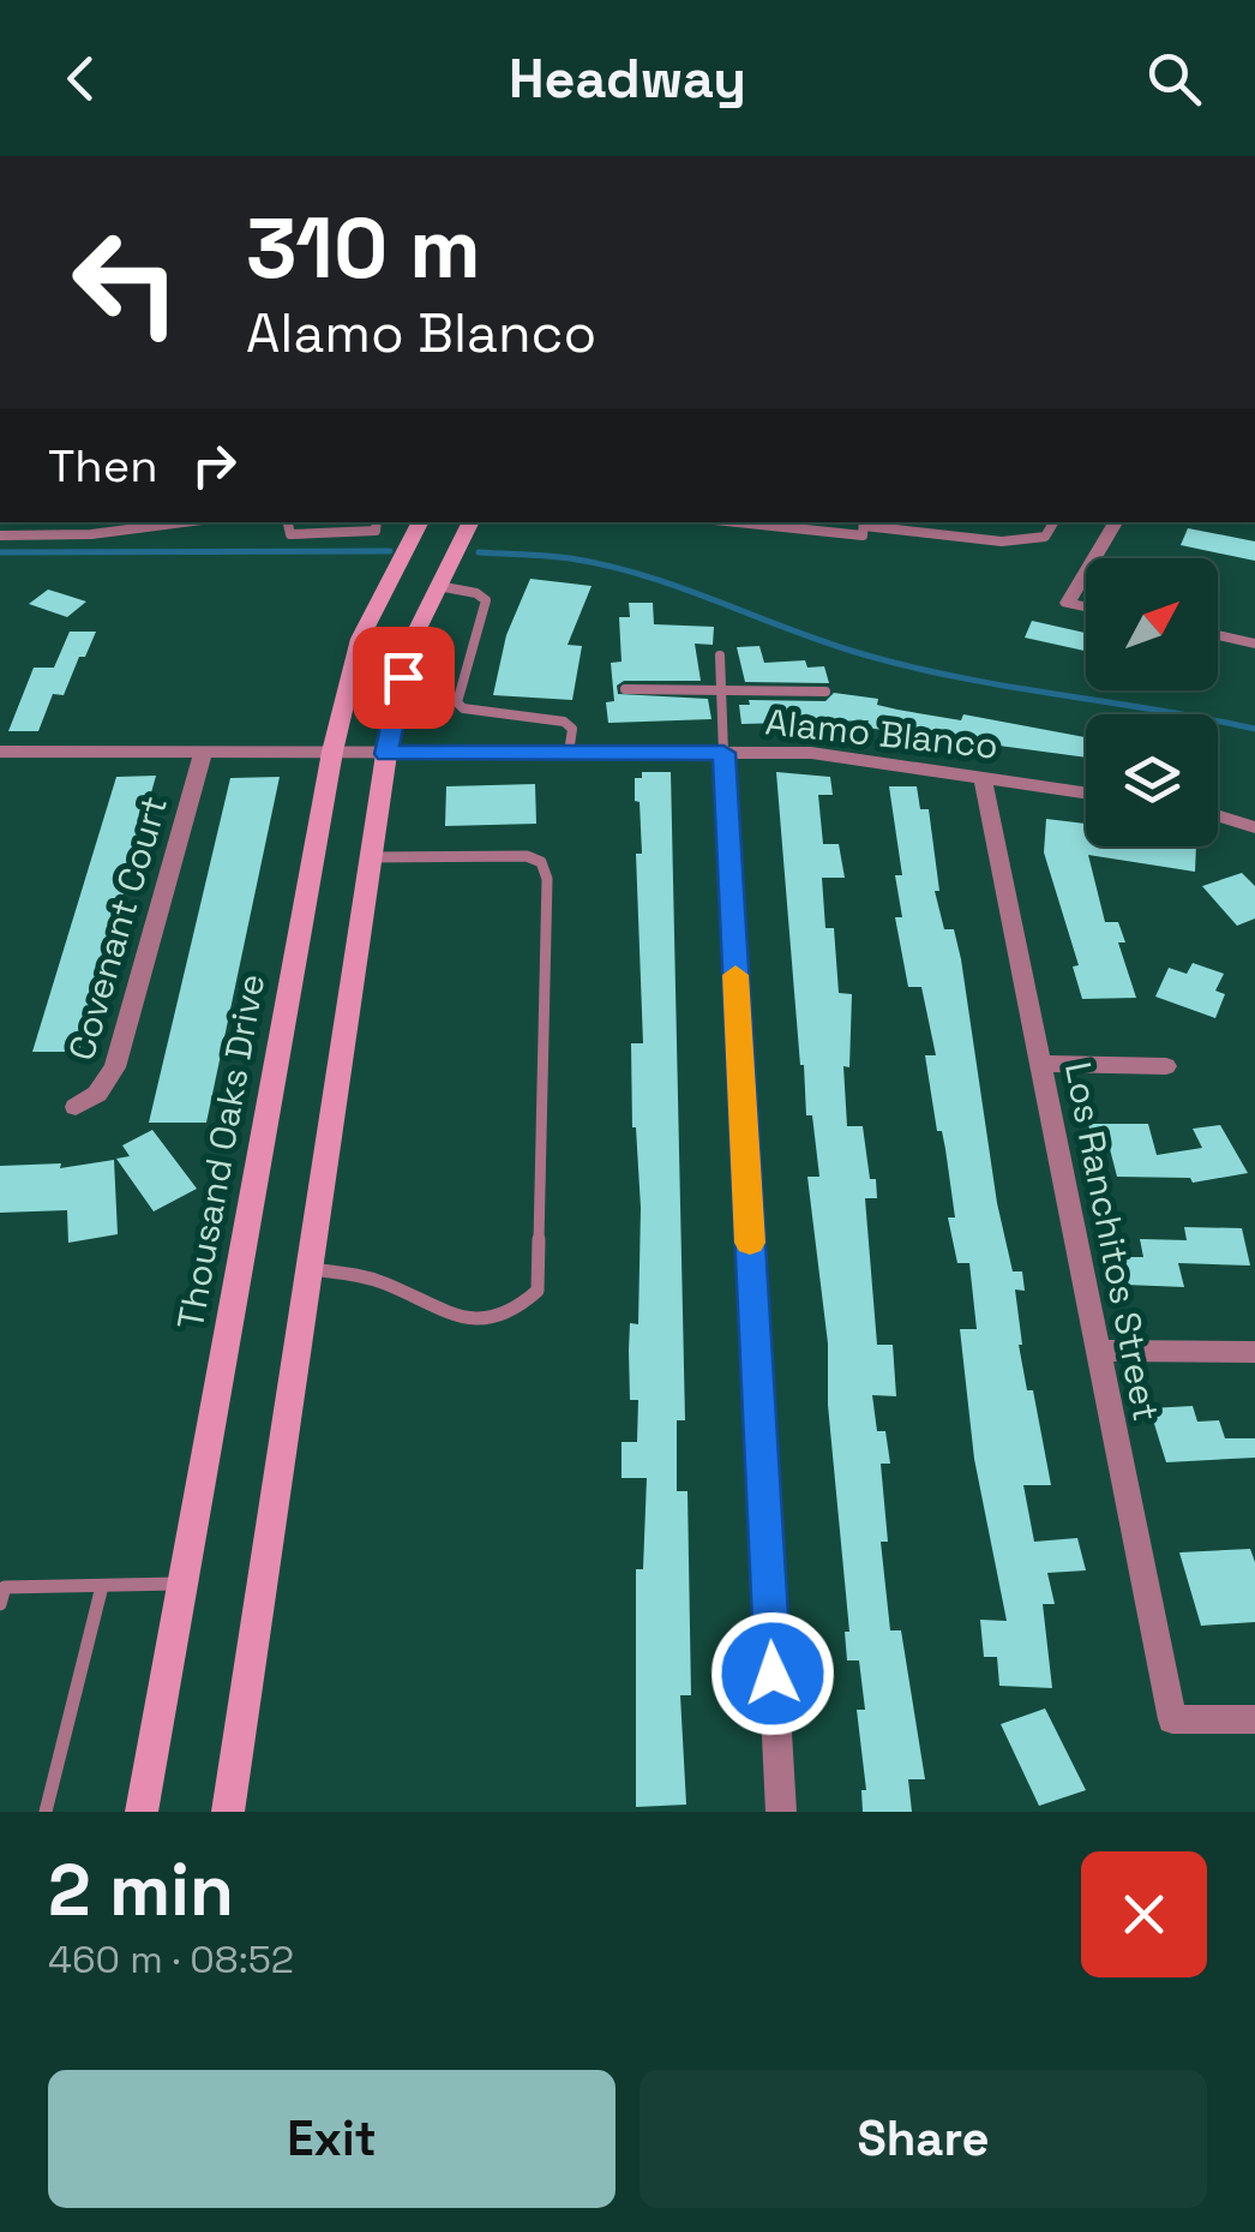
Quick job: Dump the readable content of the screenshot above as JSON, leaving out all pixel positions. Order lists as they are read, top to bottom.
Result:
{
  "streets": {
    "main road": ["Thousand Oaks Drive"],
    "street": ["Alamo Blanco", "Covenant Court", "Los Ranchitos Street"]
  },
  "crossings": [
    ["Alamo Blanco", "Covenant Court"],
    ["Alamo Blanco", "Thousand Oaks Drive"],
    ["Alamo Blanco", "Los Ranchitos Street"]
  ],
  "north": "top right",
  "page": {
    "header": "Headway",
    "turn": ["310 m", "Alamo Blanco"],
    "then": "Then",
    "heading": ["2 min", "460 m · 08:52"],
    "buttons": ["Exit", "Share"]
  }
}
